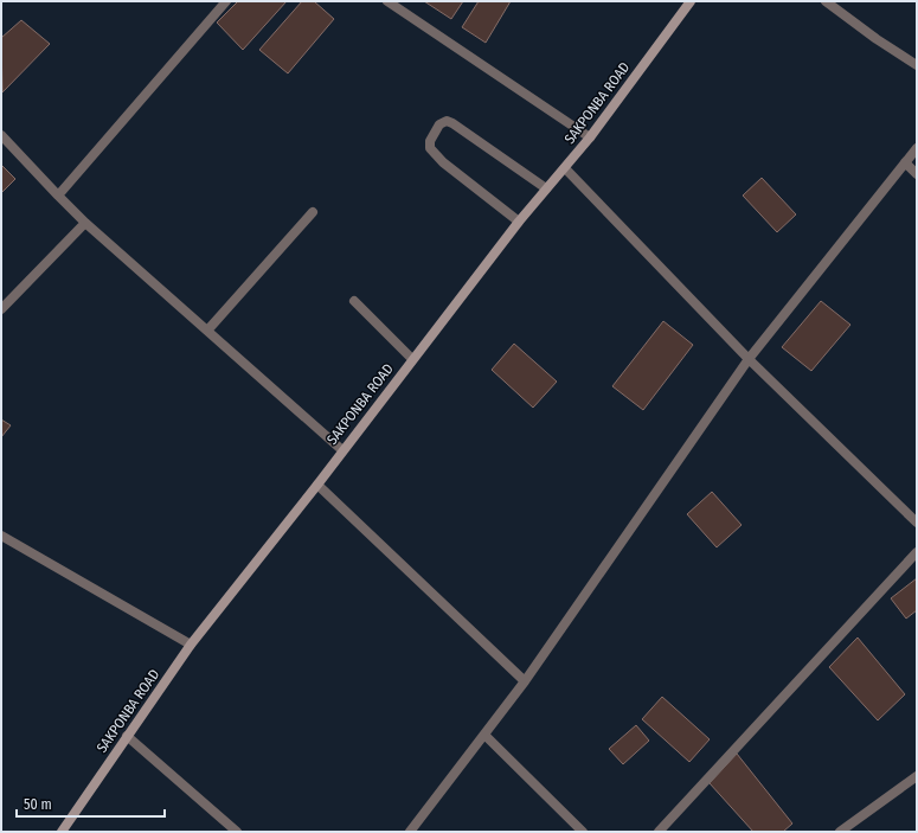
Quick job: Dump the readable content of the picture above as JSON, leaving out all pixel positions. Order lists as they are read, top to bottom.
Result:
{
  "streets": {
    "main road": ["SAKPONBA ROAD"]
  },
  "scale_bar": "50 m"
}
